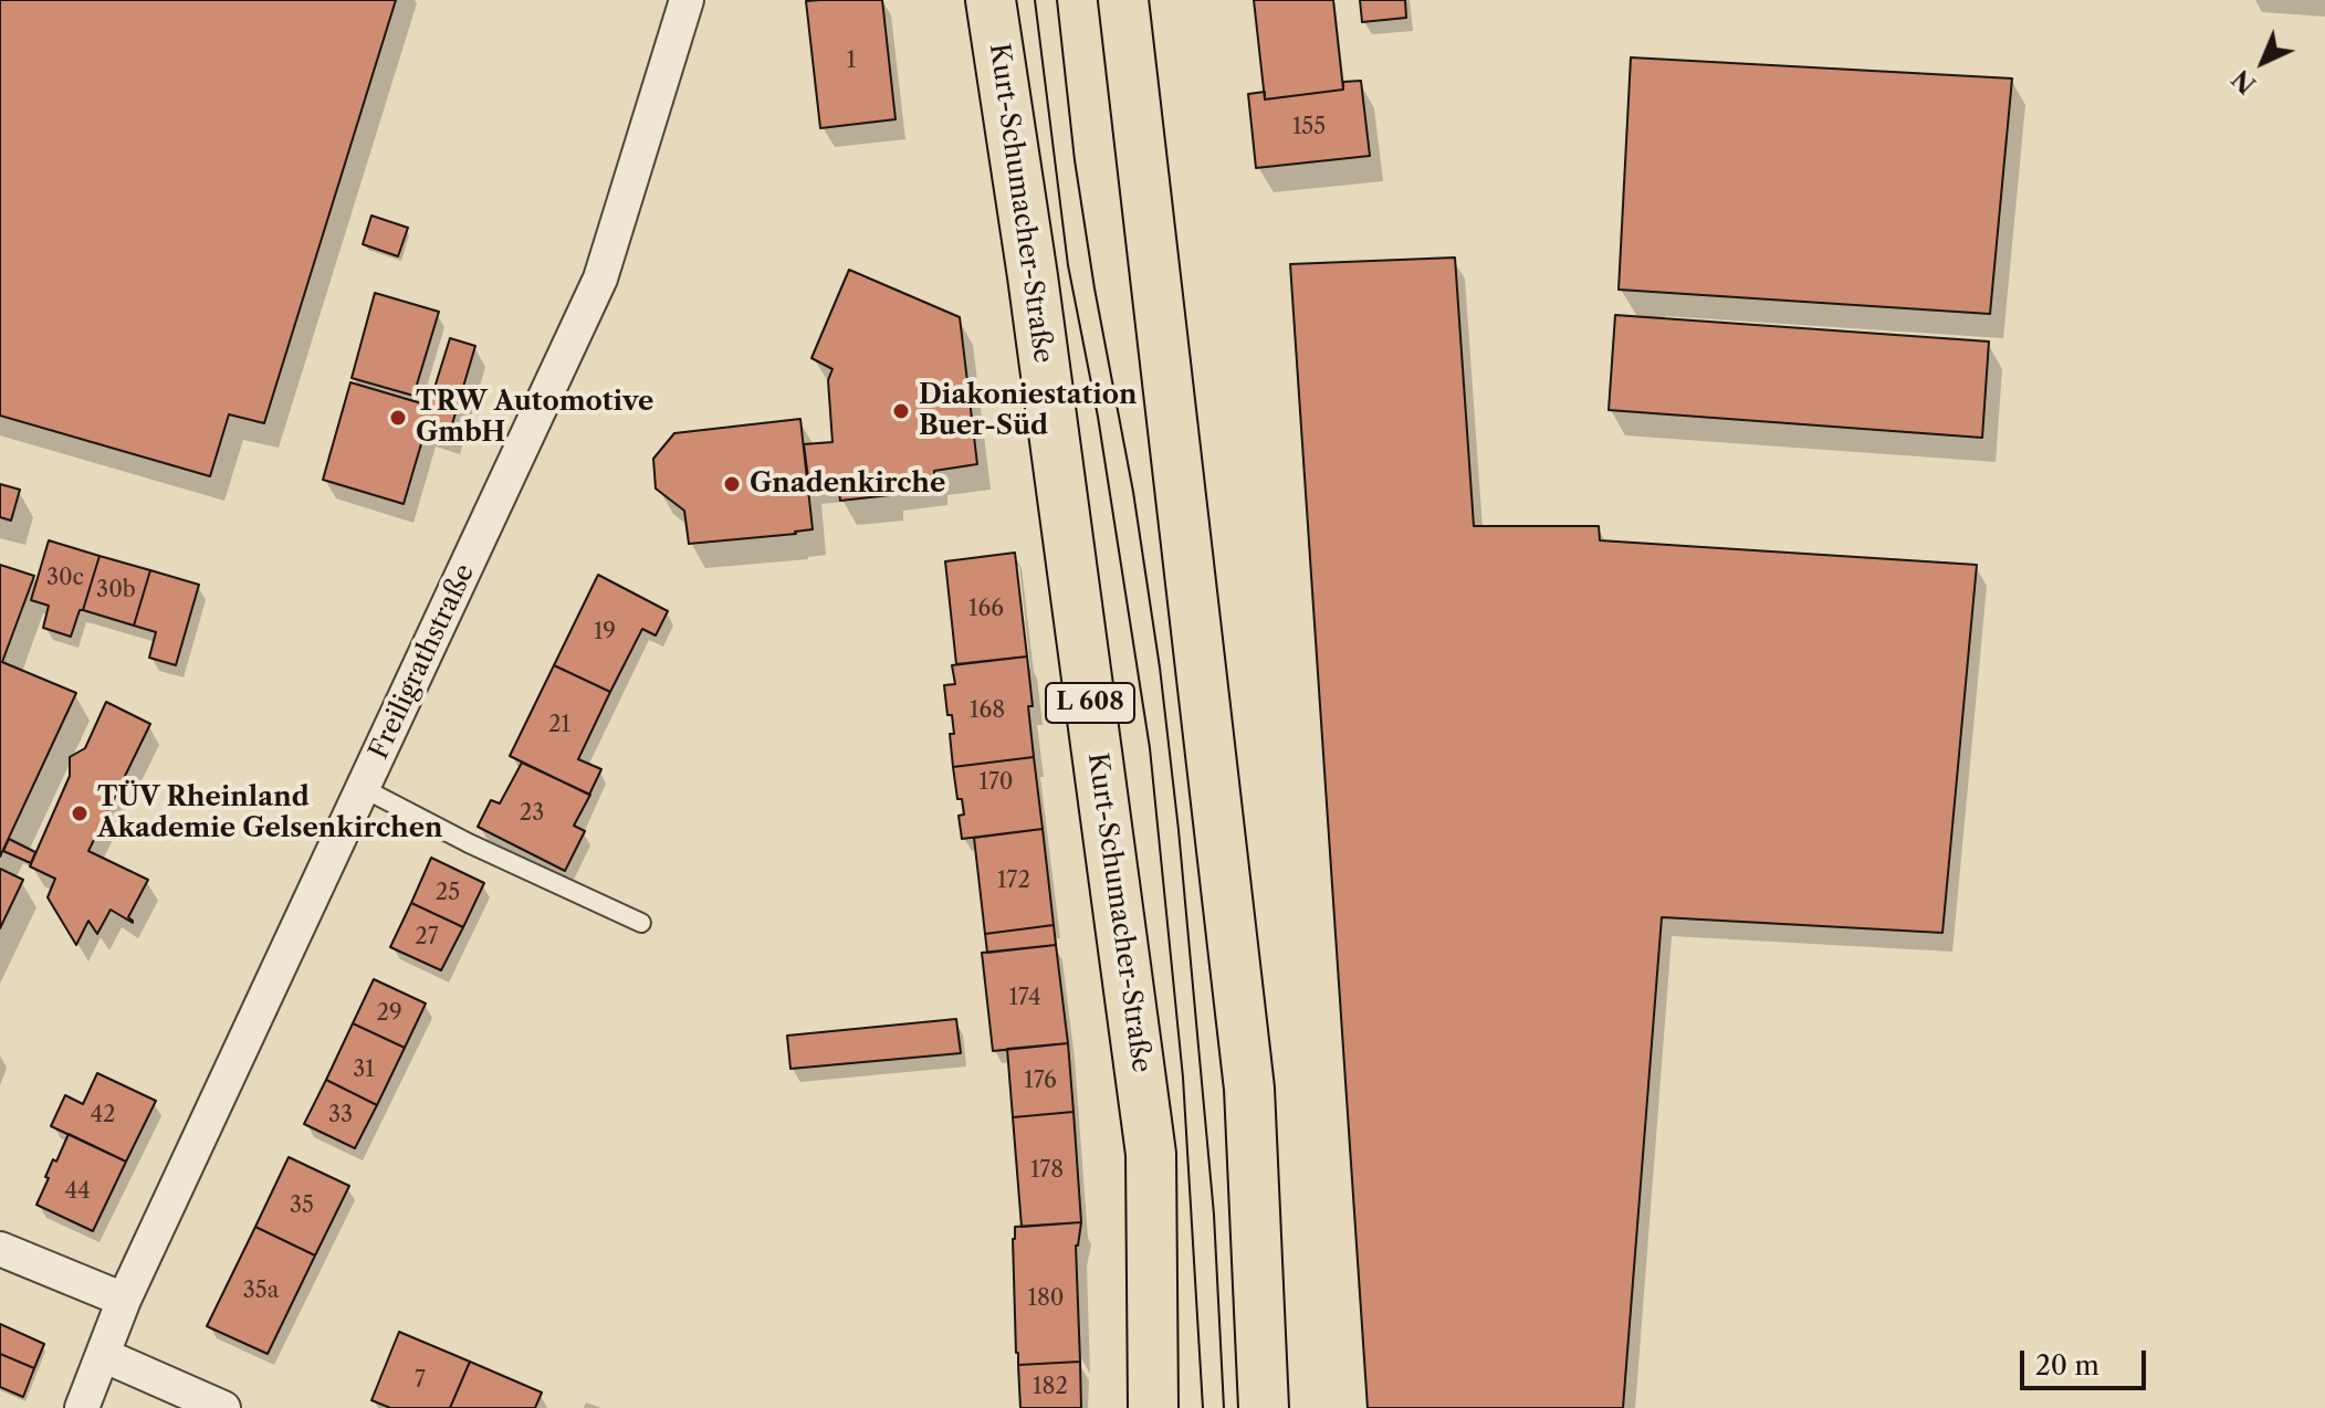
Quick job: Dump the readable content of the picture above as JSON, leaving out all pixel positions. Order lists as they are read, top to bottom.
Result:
{
  "streets": {
    "main road": ["Kurt-Schumacher-Straße", "L 608"],
    "street": ["Freiligrathstraße"]
  },
  "places": [
    "Diakoniestation Buer-Süd",
    "TRW Automotive GmbH",
    "Gnadenkirche",
    "TÜV Rheinland Akademie Gelsenkirchen"
  ],
  "house_numbers": [
    "1",
    "155",
    "30c",
    "30b",
    "166",
    "19",
    "168",
    "21",
    "170",
    "23",
    "172",
    "25",
    "27",
    "174",
    "29",
    "31",
    "176",
    "42",
    "33",
    "178",
    "44",
    "35",
    "35a",
    "180",
    "7",
    "182"
  ],
  "scale_bar": "20 m",
  "north": "bottom left"
}
